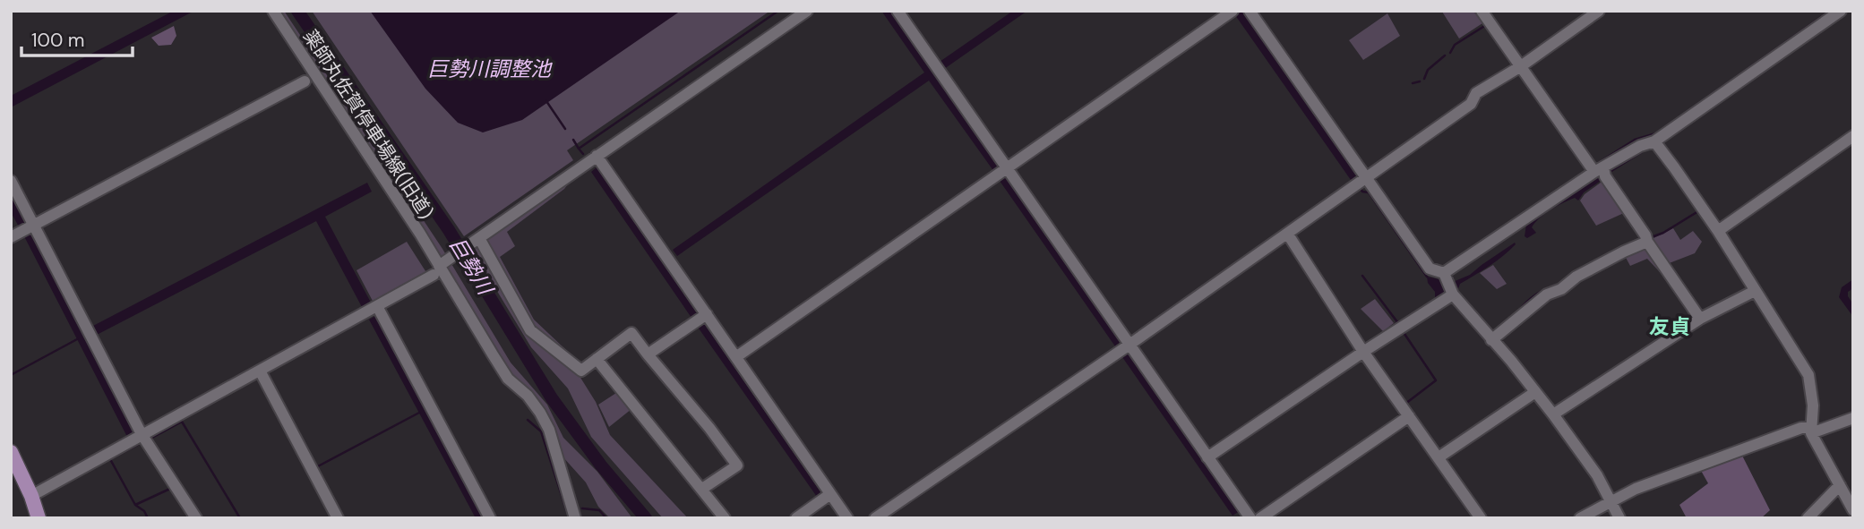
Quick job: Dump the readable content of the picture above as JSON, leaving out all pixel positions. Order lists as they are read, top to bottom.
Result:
{
  "streets": {
    "street": ["薬師丸佐賀停車場線(旧道)"]
  },
  "districts": ["友貞"],
  "water": ["巨勢川調整池", "巨勢川"],
  "scale_bar": "100 m"
}
